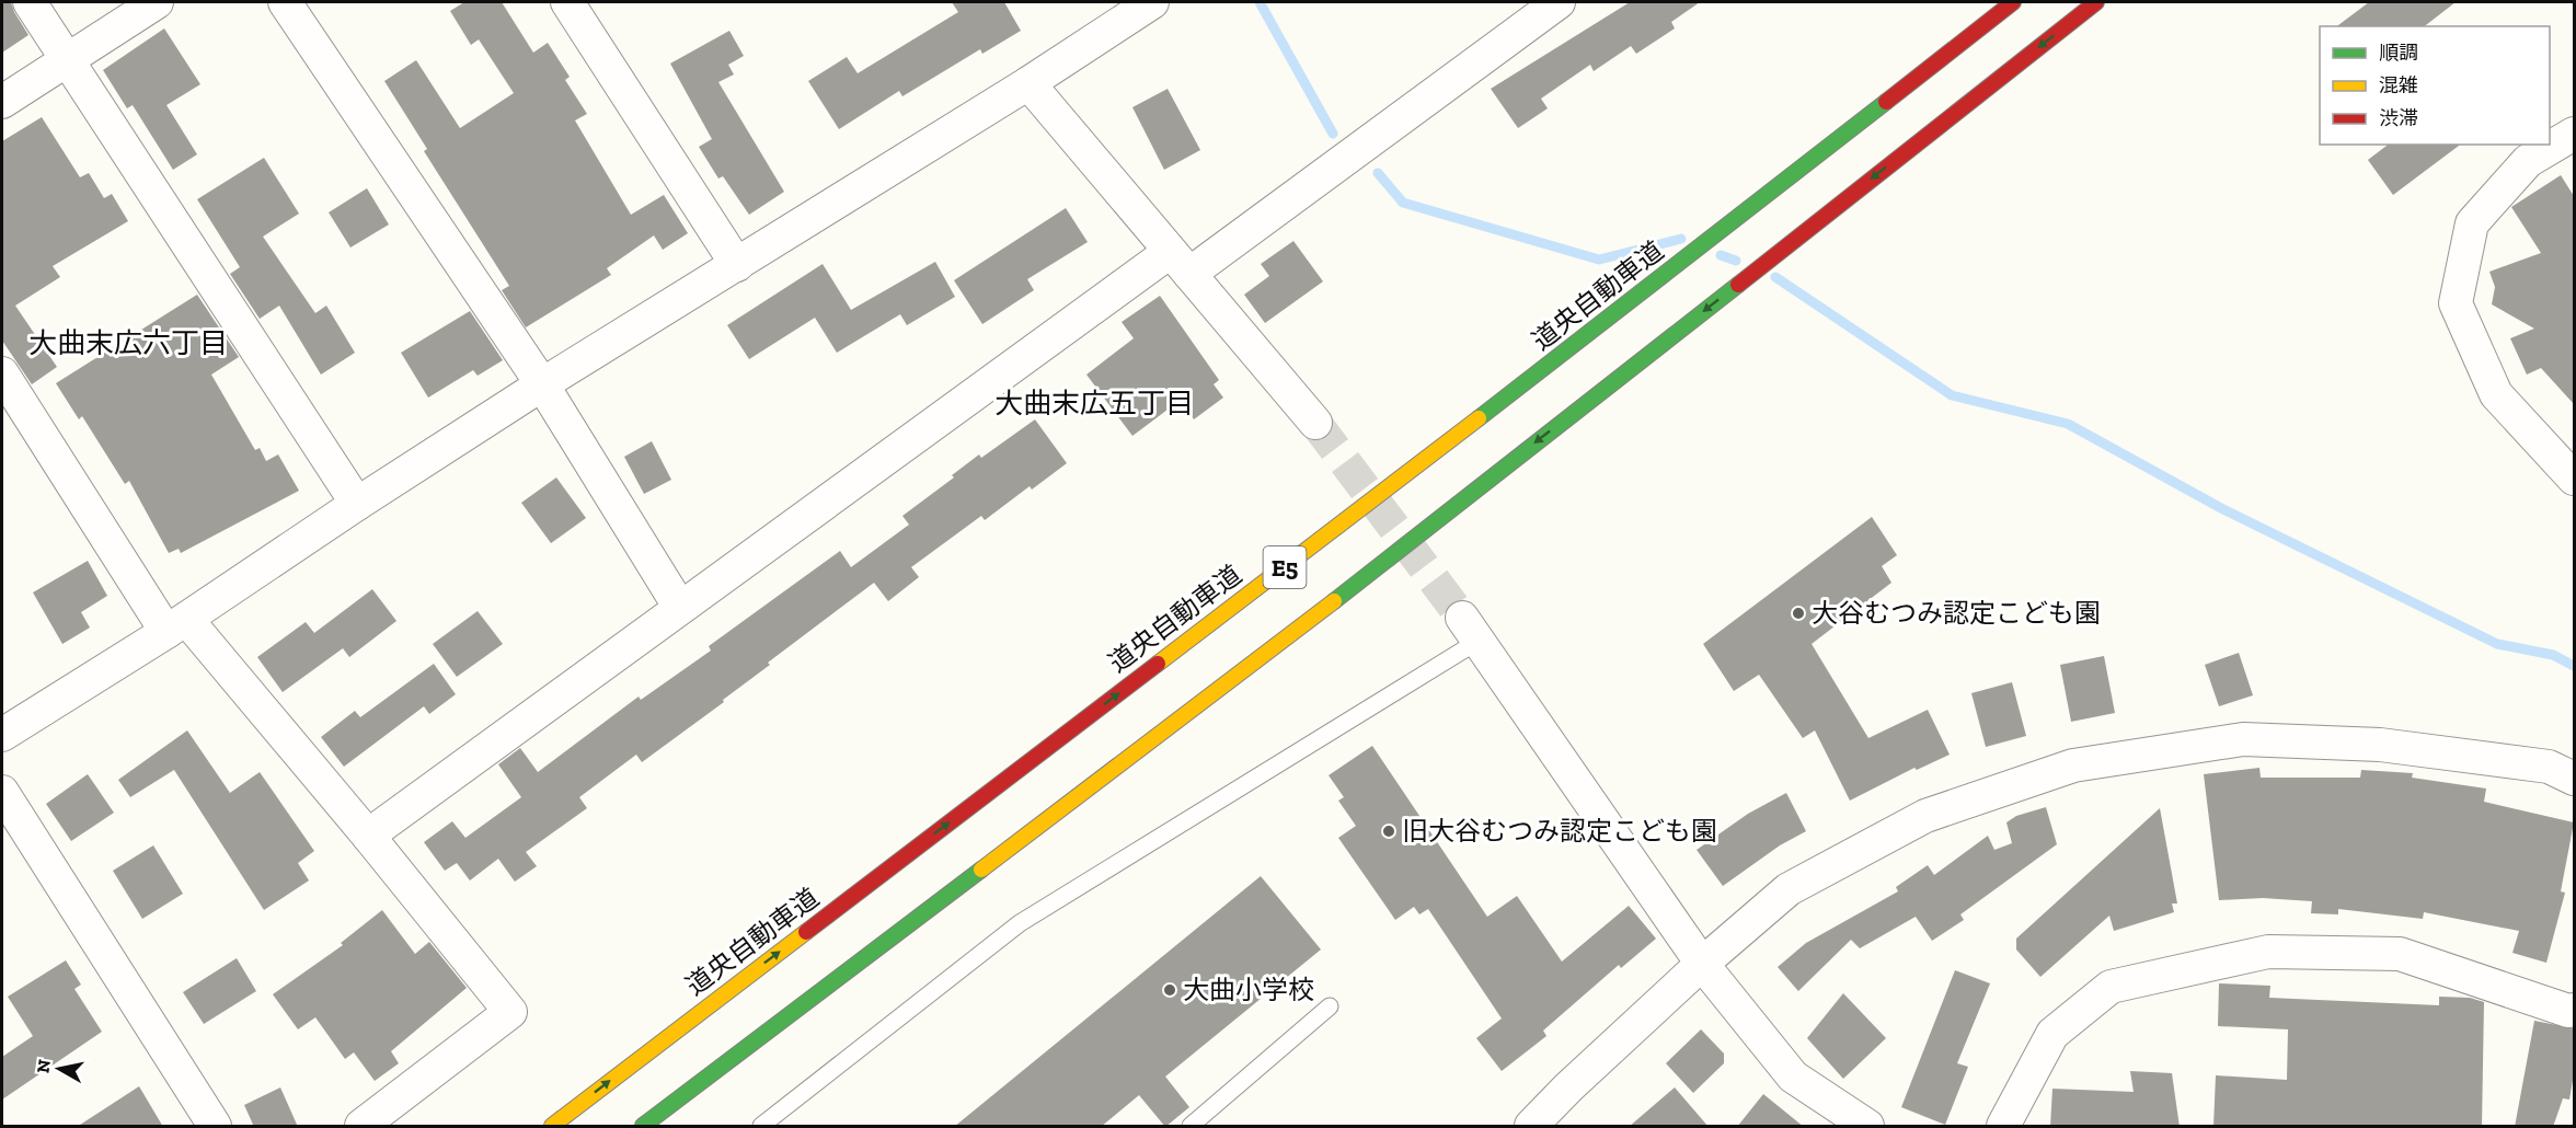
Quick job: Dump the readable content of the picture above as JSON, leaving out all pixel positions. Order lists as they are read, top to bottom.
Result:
{
  "streets": {
    "highway": ["道央自動車道", "E5"]
  },
  "districts": ["大曲末広六丁目", "大曲末広五丁目"],
  "places": ["大谷むつみ認定こども園", "旧大谷むつみ認定こども園", "大曲小学校"],
  "legend": ["順調", "混雑", "渋滞"],
  "north": "left"
}
